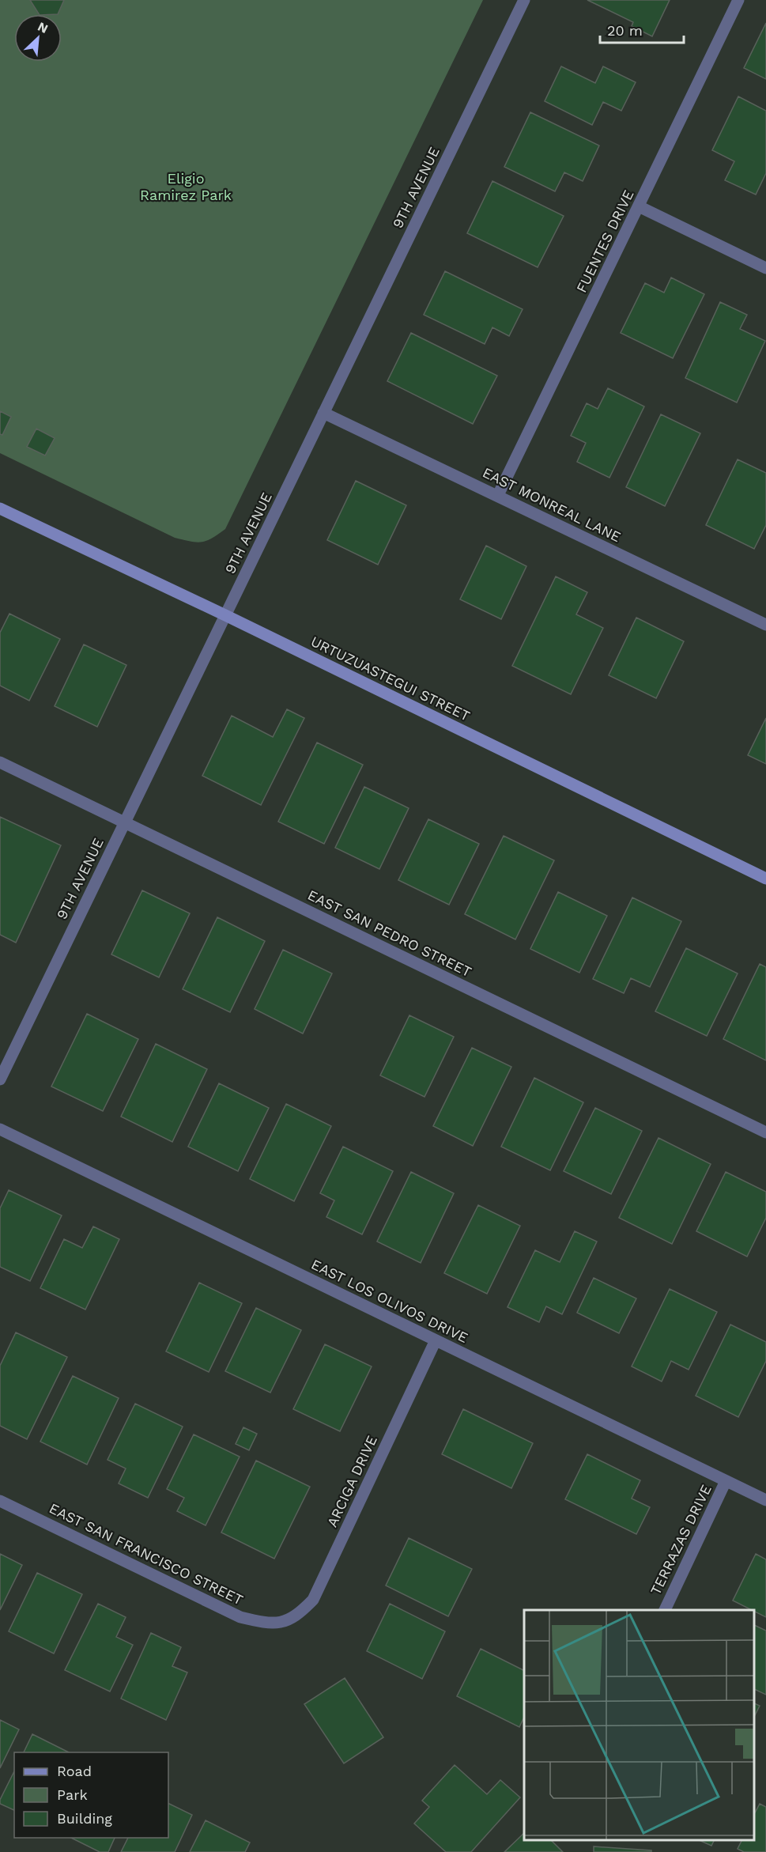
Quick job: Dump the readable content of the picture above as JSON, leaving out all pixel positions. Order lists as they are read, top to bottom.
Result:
{
  "streets": {
    "main road": ["URTUZUASTEGUI STREET"],
    "street": [
      "9TH AVENUE",
      "FUENTES DRIVE",
      "EAST MONREAL LANE",
      "EAST SAN PEDRO STREET",
      "EAST LOS OLIVOS DRIVE",
      "ARCIGA DRIVE",
      "TERRAZAS DRIVE",
      "EAST SAN FRANCISCO STREET"
    ]
  },
  "crossings": [
    ["9TH AVENUE", "EAST MONREAL LANE"],
    ["9TH AVENUE", "URTUZUASTEGUI STREET"],
    ["9TH AVENUE", "EAST SAN PEDRO STREET"],
    ["FUENTES DRIVE", "EAST MONREAL LANE"],
    ["EAST LOS OLIVOS DRIVE", "ARCIGA DRIVE"],
    ["EAST LOS OLIVOS DRIVE", "TERRAZAS DRIVE"],
    ["ARCIGA DRIVE", "EAST SAN FRANCISCO STREET"]
  ],
  "parks": ["Eligio Ramirez Park"],
  "legend": ["Road", "Park", "Building"],
  "scale_bar": "20 m",
  "north": "top right"
}
